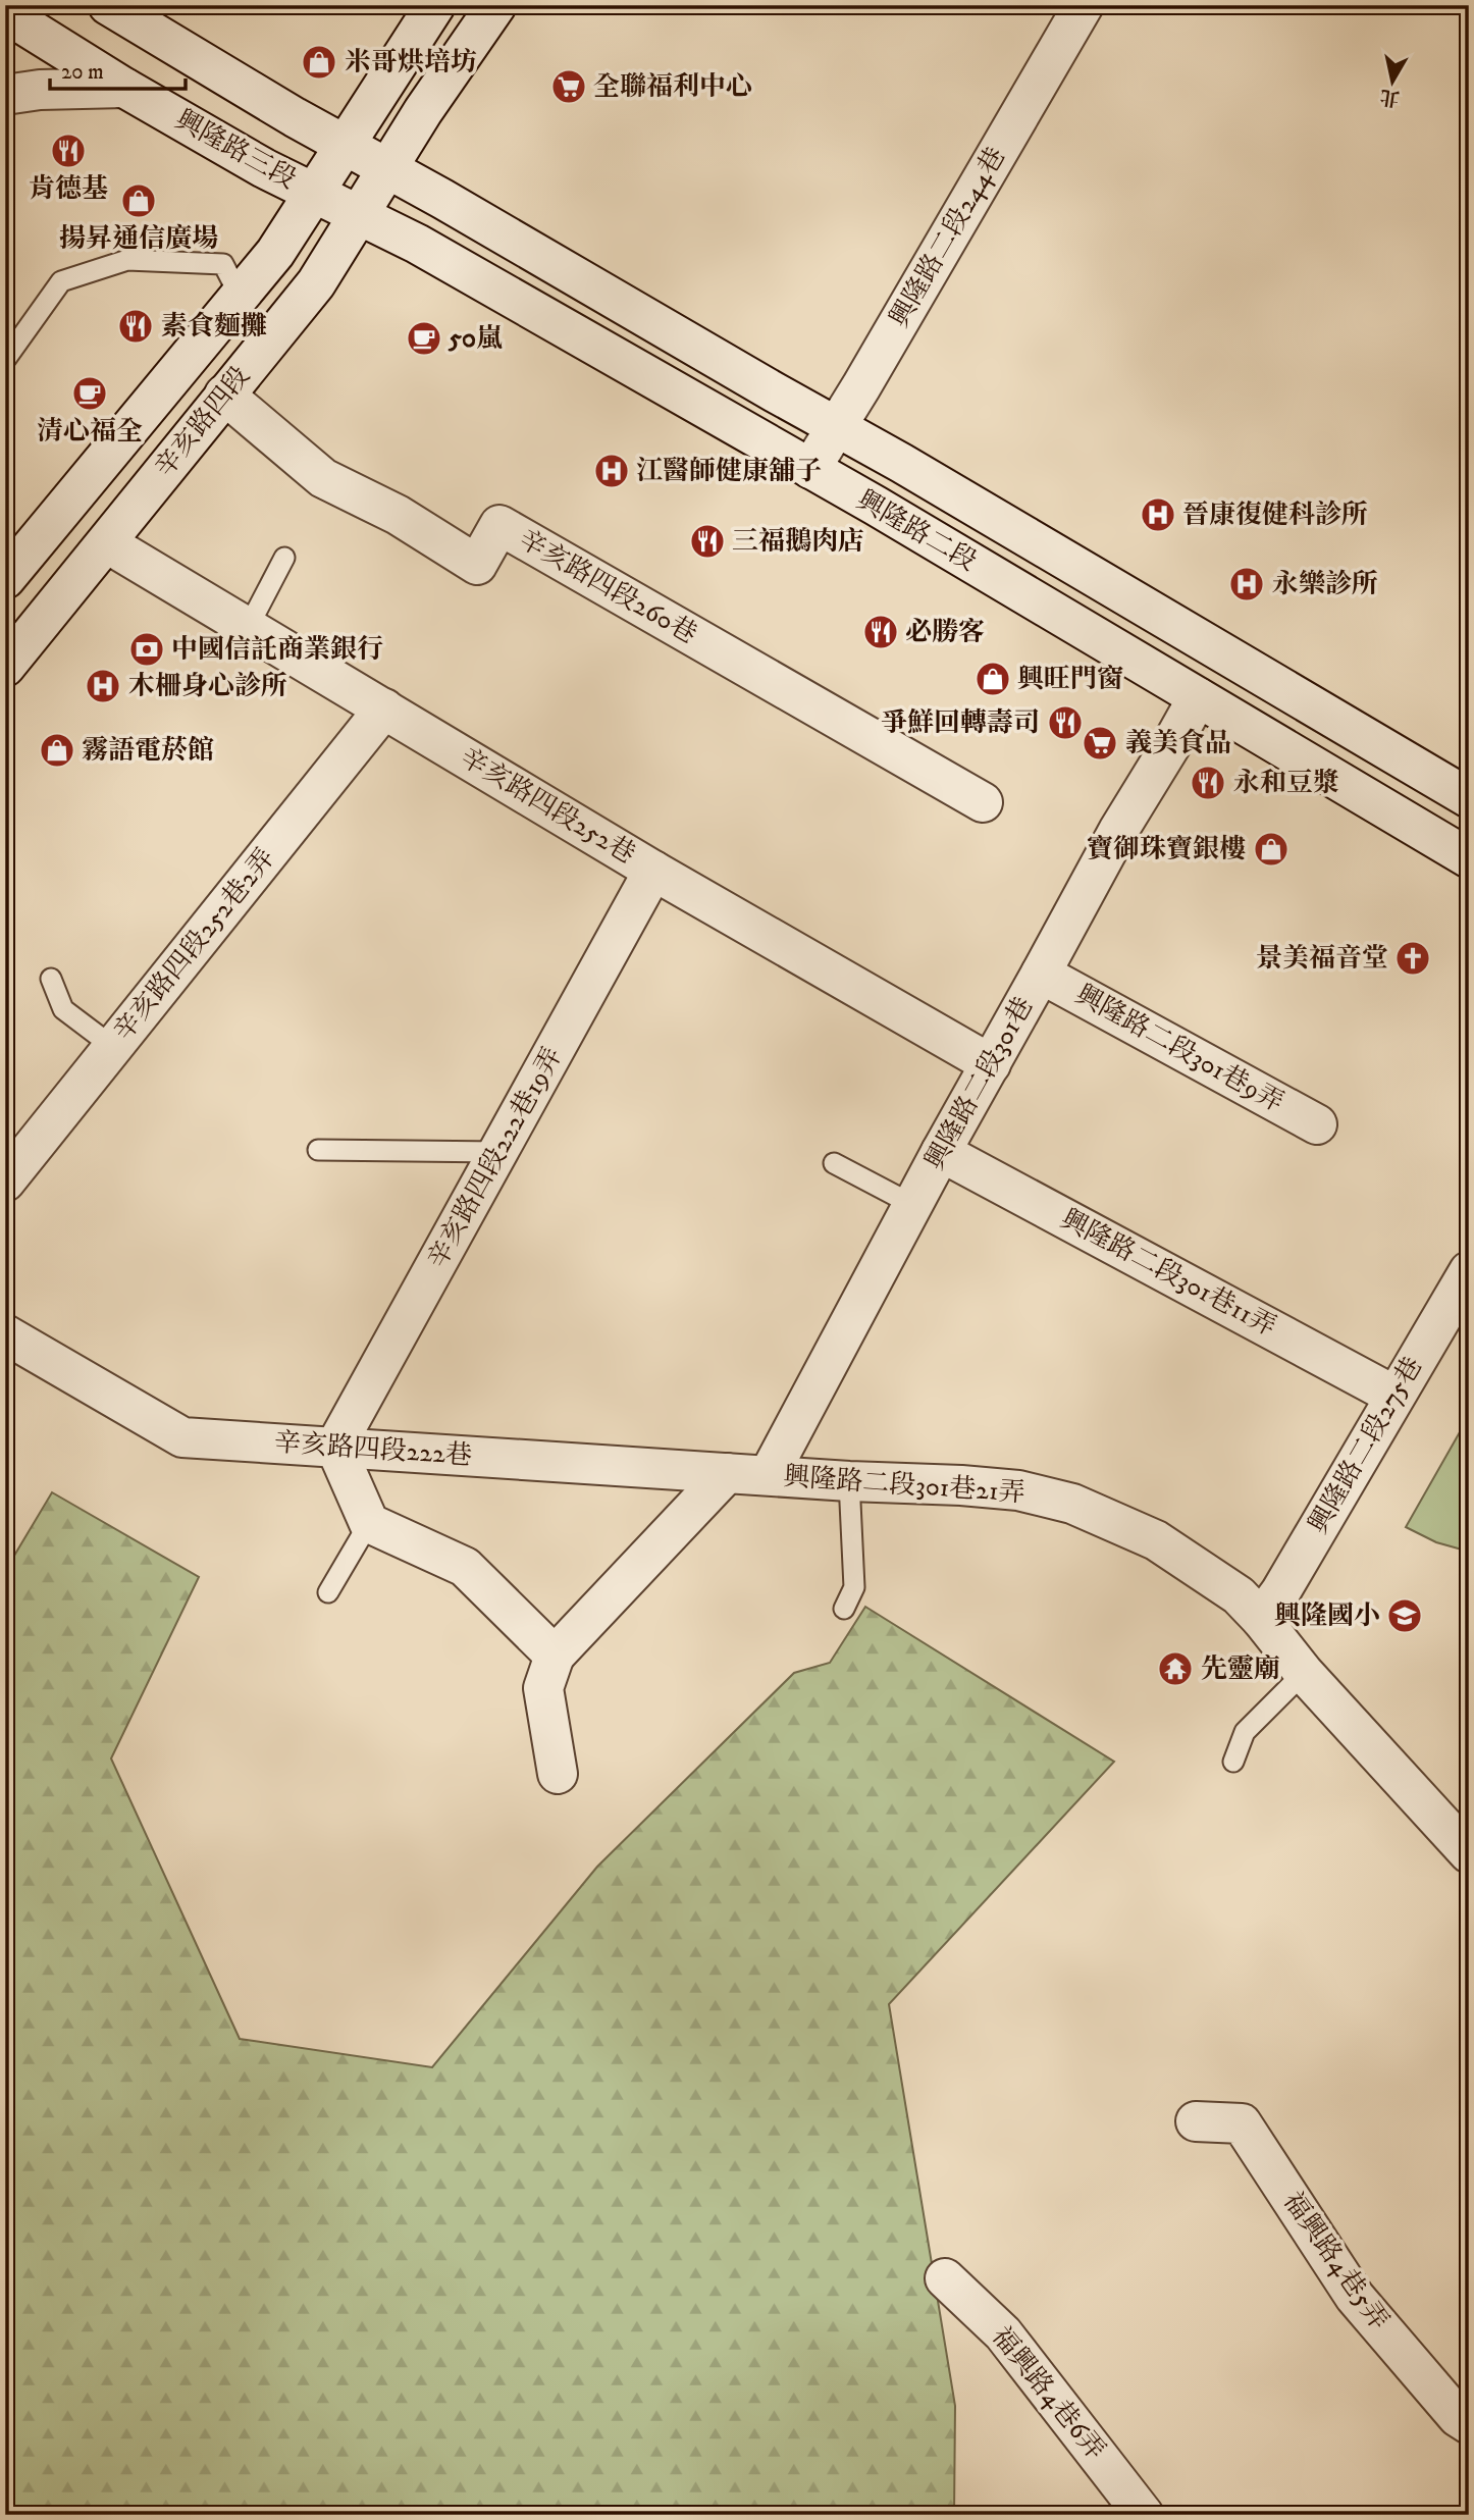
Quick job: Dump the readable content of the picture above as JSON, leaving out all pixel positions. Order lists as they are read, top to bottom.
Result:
{
  "streets": {
    "street": [
      "興隆路三段",
      "興隆路二段244巷",
      "辛亥路四段",
      "興隆路二段",
      "辛亥路四段260巷",
      "辛亥路四段252巷",
      "辛亥路四段252巷2弄",
      "興隆路二段301巷9弄",
      "興隆路二段301巷",
      "辛亥路四段222巷19弄",
      "興隆路二段301巷11弄",
      "興隆路二段275巷",
      "辛亥路四段222巷",
      "興隆路二段301巷21弄",
      "福興路4巷5弄",
      "福興路4巷6弄"
    ]
  },
  "crossings": [
    ["興隆路三段", "辛亥路四段"],
    ["興隆路三段", "興隆路二段"],
    ["興隆路二段244巷", "興隆路二段"],
    ["辛亥路四段", "興隆路二段"],
    ["辛亥路四段", "辛亥路四段260巷"],
    ["辛亥路四段", "辛亥路四段252巷"],
    ["興隆路二段", "興隆路二段301巷"],
    ["辛亥路四段252巷", "辛亥路四段252巷2弄"],
    ["辛亥路四段252巷", "興隆路二段301巷"],
    ["辛亥路四段252巷", "辛亥路四段222巷19弄"],
    ["興隆路二段301巷9弄", "興隆路二段301巷"],
    ["興隆路二段301巷", "興隆路二段301巷11弄"],
    ["興隆路二段301巷", "辛亥路四段222巷"],
    ["興隆路二段301巷", "興隆路二段301巷21弄"],
    ["辛亥路四段222巷19弄", "辛亥路四段222巷"],
    ["興隆路二段301巷11弄", "興隆路二段275巷"],
    ["興隆路二段275巷", "興隆路二段301巷21弄"],
    ["辛亥路四段222巷", "興隆路二段301巷21弄"]
  ],
  "places": {
    "shop": [
      "米哥烘培坊",
      "揚昇通信廣場",
      "興旺門窗",
      "霧語電菸館",
      "寶御珠寶銀樓"
    ],
    "supermarket": ["全聯福利中心", "義美食品"],
    "restaurant": [
      "肯德基",
      "素食麵攤",
      "三福鵝肉店",
      "必勝客",
      "爭鮮回轉壽司",
      "永和豆漿"
    ],
    "cafe": ["50嵐", "清心福全"],
    "hospital": [
      "江醫師健康舖子",
      "晉康復健科診所",
      "永樂診所",
      "木柵身心診所"
    ],
    "bank": ["中國信託商業銀行"],
    "church": ["景美福音堂"],
    "school or university": ["興隆國小"],
    "temple": ["先靈廟"]
  },
  "scale_bar": "20 m",
  "north": "bottom"
}
